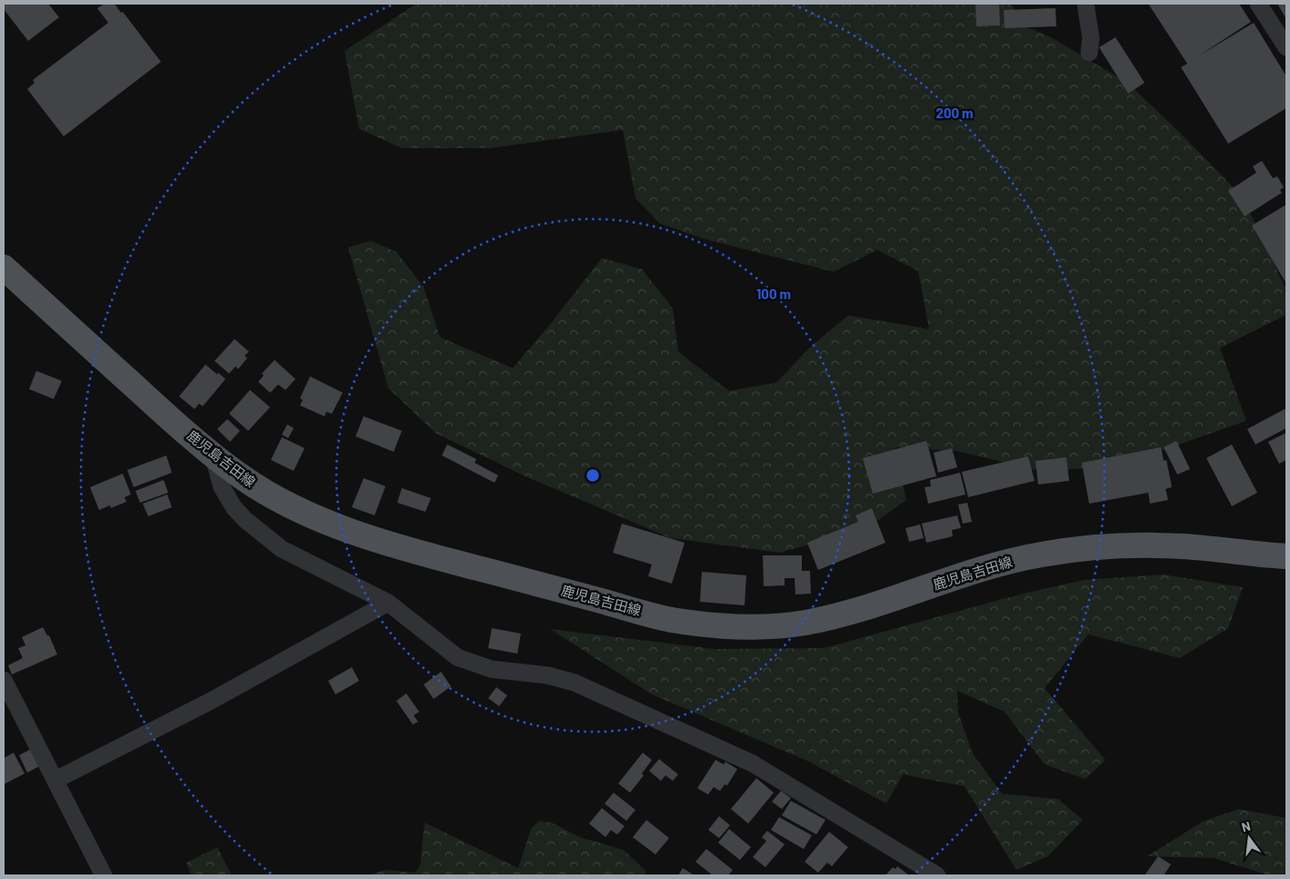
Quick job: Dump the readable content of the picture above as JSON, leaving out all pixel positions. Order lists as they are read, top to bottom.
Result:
{
  "streets": {
    "main road": ["鹿児島吉田線"]
  },
  "north": "top",
  "rings": ["200 m", "100 m"]
}
